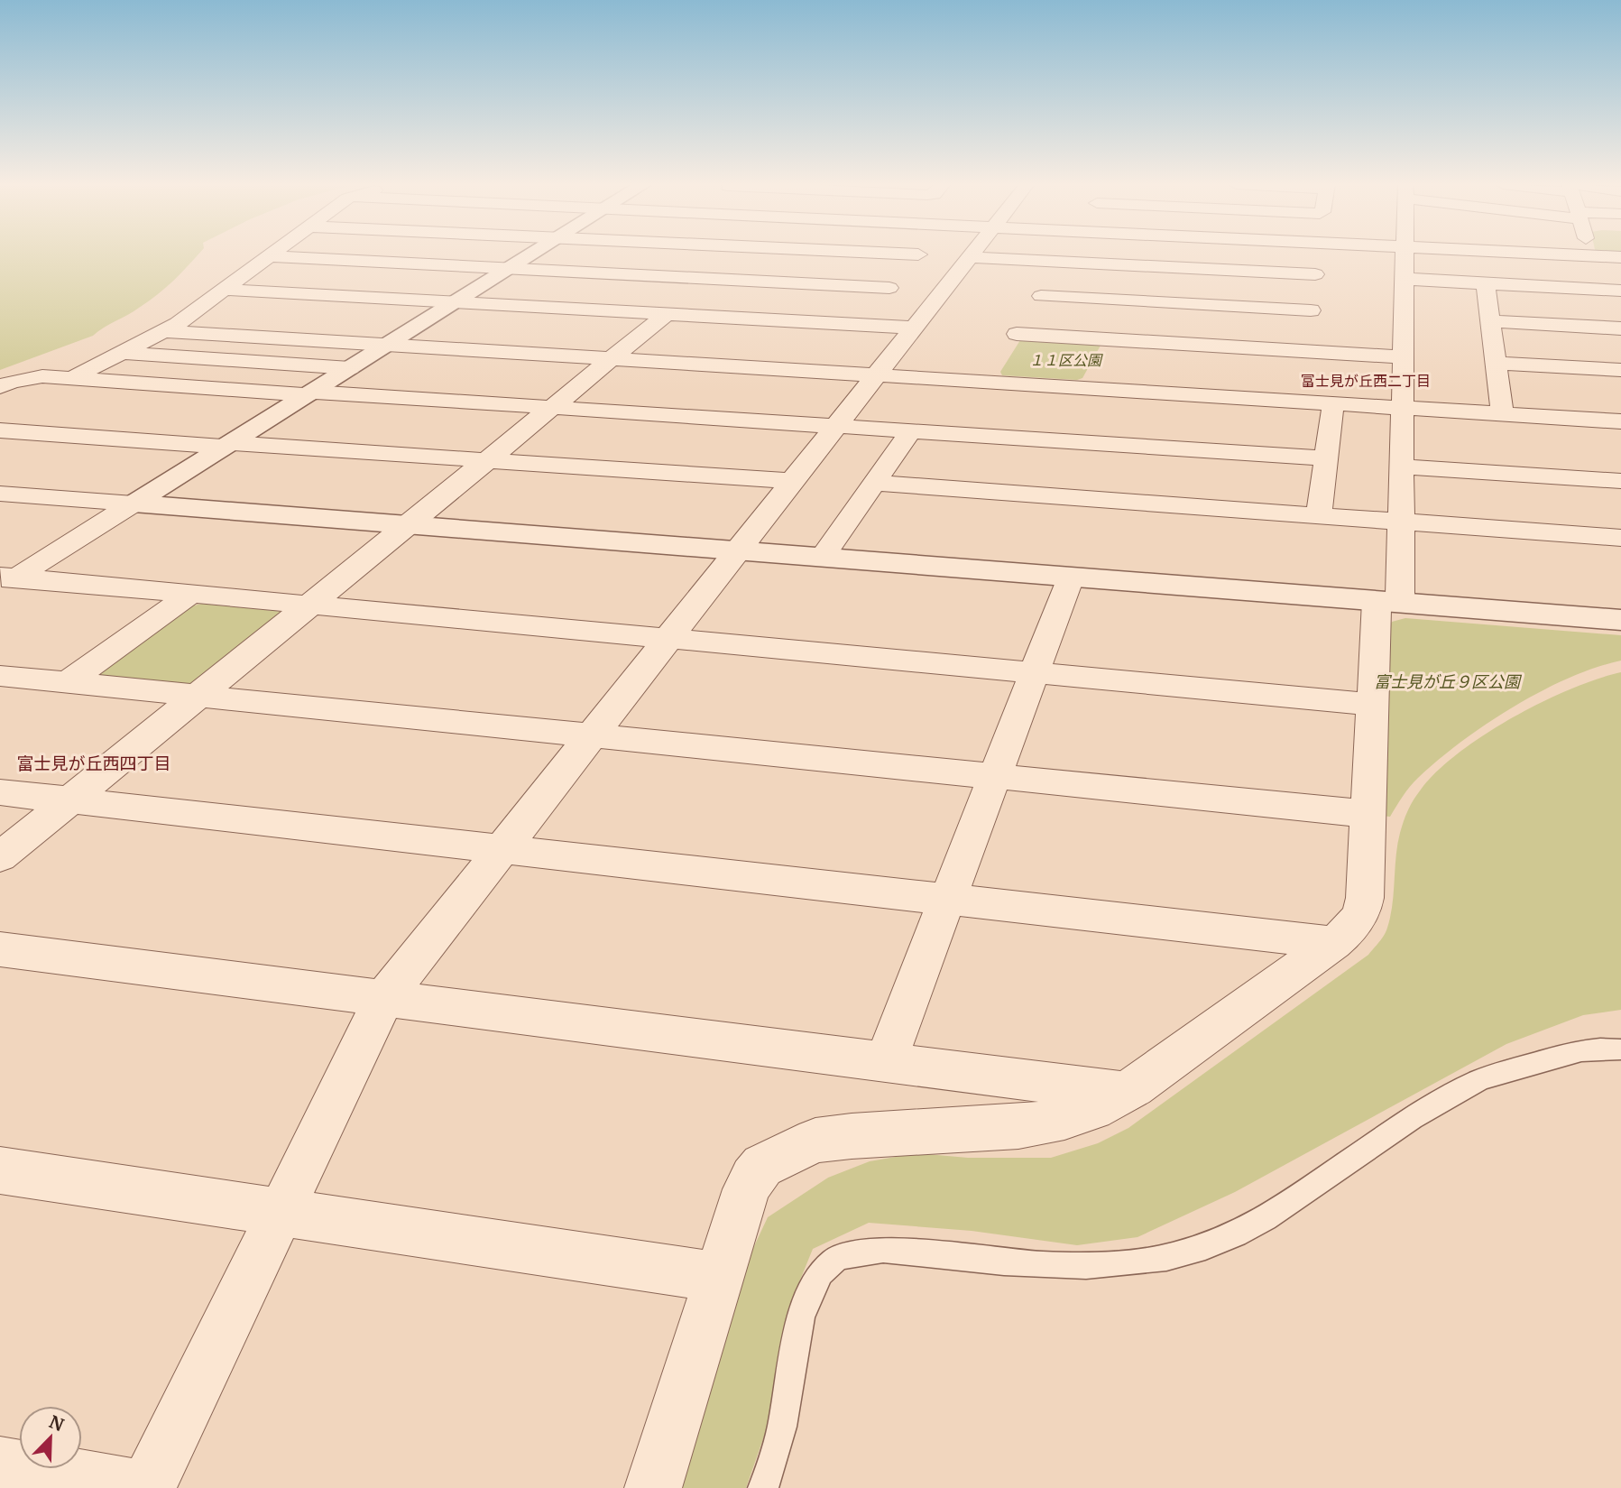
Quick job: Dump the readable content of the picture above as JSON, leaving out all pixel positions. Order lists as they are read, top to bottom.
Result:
{
  "districts": ["富士見が丘西二丁目", "富士見が丘西四丁目"],
  "parks": ["１１区公園", "富士見が丘９区公園"],
  "north": "top right"
}
